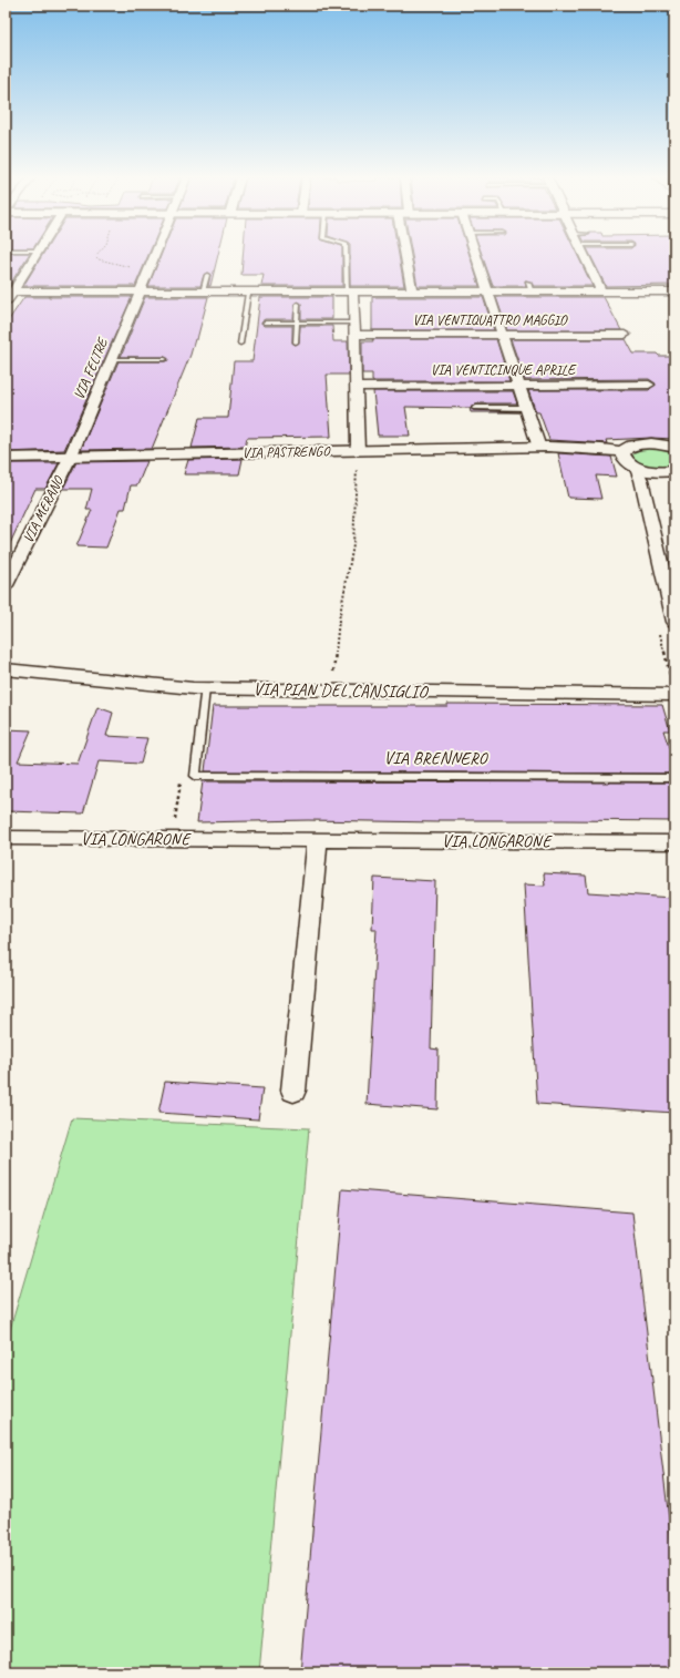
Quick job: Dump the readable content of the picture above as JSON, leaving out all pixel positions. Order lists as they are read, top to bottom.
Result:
{
  "streets": {
    "street": [
      "VIA VENTIQUATTRO MAGGIO",
      "VIA FELTRE",
      "VIA VENTICINQUE APRILE",
      "VIA PASTRENGO",
      "VIA MERANO",
      "VIA PIAN DEL CANSIGLIO",
      "VIA LONGARONE"
    ],
    "lane": ["VIA BRENNERO"]
  },
  "crossings": [
    ["VIA FELTRE", "VIA PASTRENGO"],
    ["VIA FELTRE", "VIA MERANO"],
    ["VIA PASTRENGO", "VIA MERANO"],
    ["VIA PIAN DEL CANSIGLIO", "VIA BRENNERO"]
  ]
}
